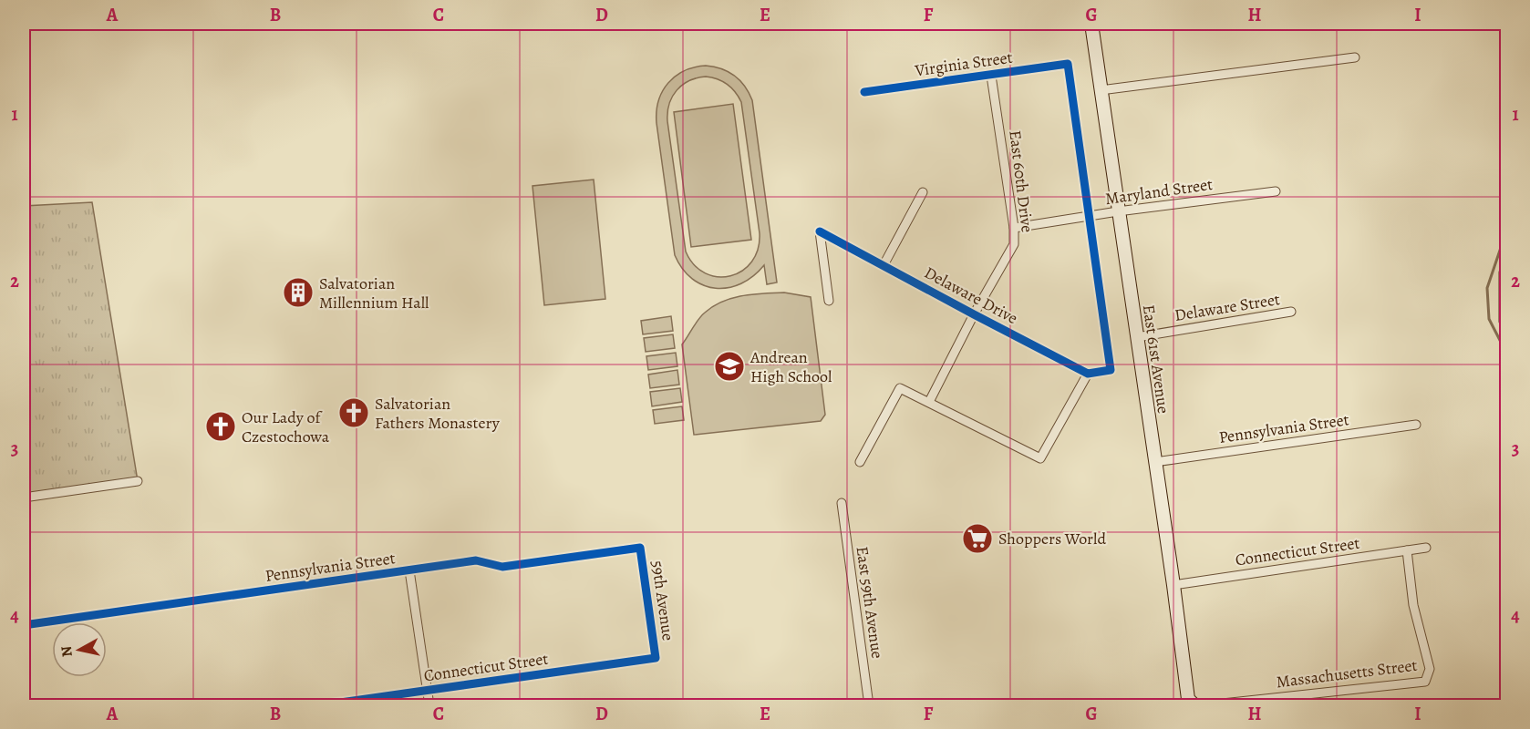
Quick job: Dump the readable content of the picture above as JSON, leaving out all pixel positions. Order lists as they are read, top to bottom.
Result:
{
  "streets": {
    "main road": ["East 61st Avenue"],
    "street": [
      "Virginia Street",
      "East 60th Drive",
      "Maryland Street",
      "Delaware Drive",
      "Delaware Street",
      "Pennsylvania Street",
      "Connecticut Street",
      "59th Avenue",
      "East 59th Avenue",
      "Massachusetts Street"
    ]
  },
  "crossings": [
    ["Virginia Street", "East 60th Drive"],
    ["Virginia Street", "Maryland Street"],
    ["East 60th Drive", "Maryland Street"],
    ["East 60th Drive", "Delaware Drive"],
    ["Maryland Street", "East 61st Avenue"],
    ["Delaware Street", "East 61st Avenue"],
    ["East 61st Avenue", "Pennsylvania Street"],
    ["East 61st Avenue", "Connecticut Street"],
    ["Pennsylvania Street", "59th Avenue"],
    ["Connecticut Street", "59th Avenue"],
    ["Connecticut Street", "Massachusetts Street"]
  ],
  "places": {
    "building": ["Salvatorian Millennium Hall"],
    "school or university": ["Andrean High School"],
    "church": ["Salvatorian Fathers Monastery", "Our Lady of Czestochowa"],
    "supermarket": ["Shoppers World"]
  },
  "north": "left",
  "grid": {
    "columns": [
      "A",
      "B",
      "C",
      "D",
      "E",
      "F",
      "G",
      "H",
      "I"
    ],
    "rows": [
      "1",
      "2",
      "3",
      "4"
    ]
  }
}
